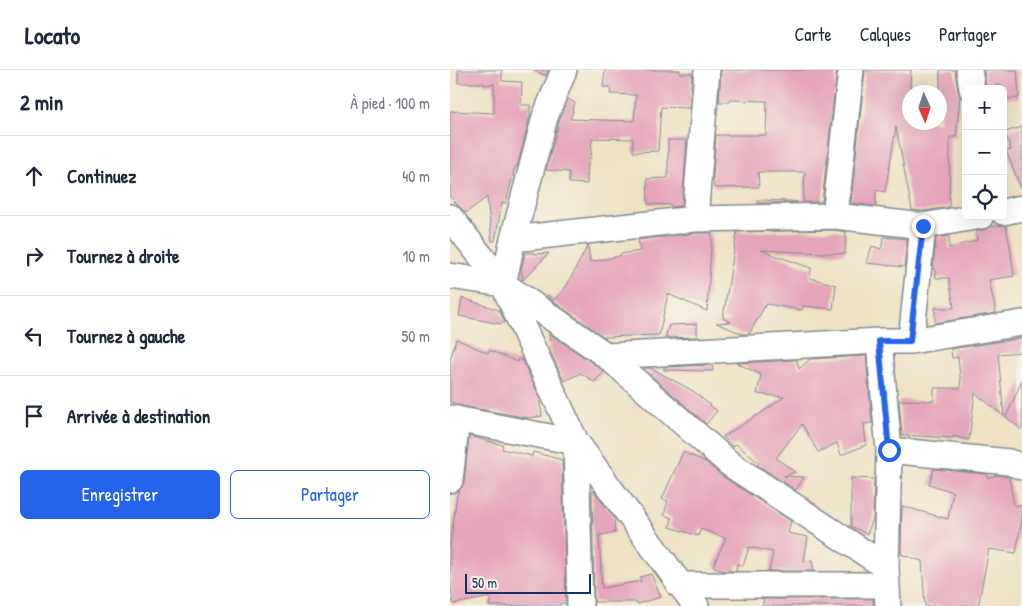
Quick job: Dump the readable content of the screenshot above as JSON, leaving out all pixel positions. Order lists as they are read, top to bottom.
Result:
{
  "scale_bar": "50 m",
  "north": "bottom",
  "page": {
    "header": "Locato",
    "nav": ["Carte", "Calques", "Partager"],
    "heading": ["2 min", "À pied · 100 m"],
    "map_buttons": ["+", "−"],
    "list": [
      ["Continuez", "40 m"],
      ["Tournez à droite", "10 m"],
      ["Tournez à gauche", "50 m"],
      "Arrivée à destination"
    ],
    "buttons": ["Enregistrer", "Partager"],
    "scale": "50 m"
  }
}
